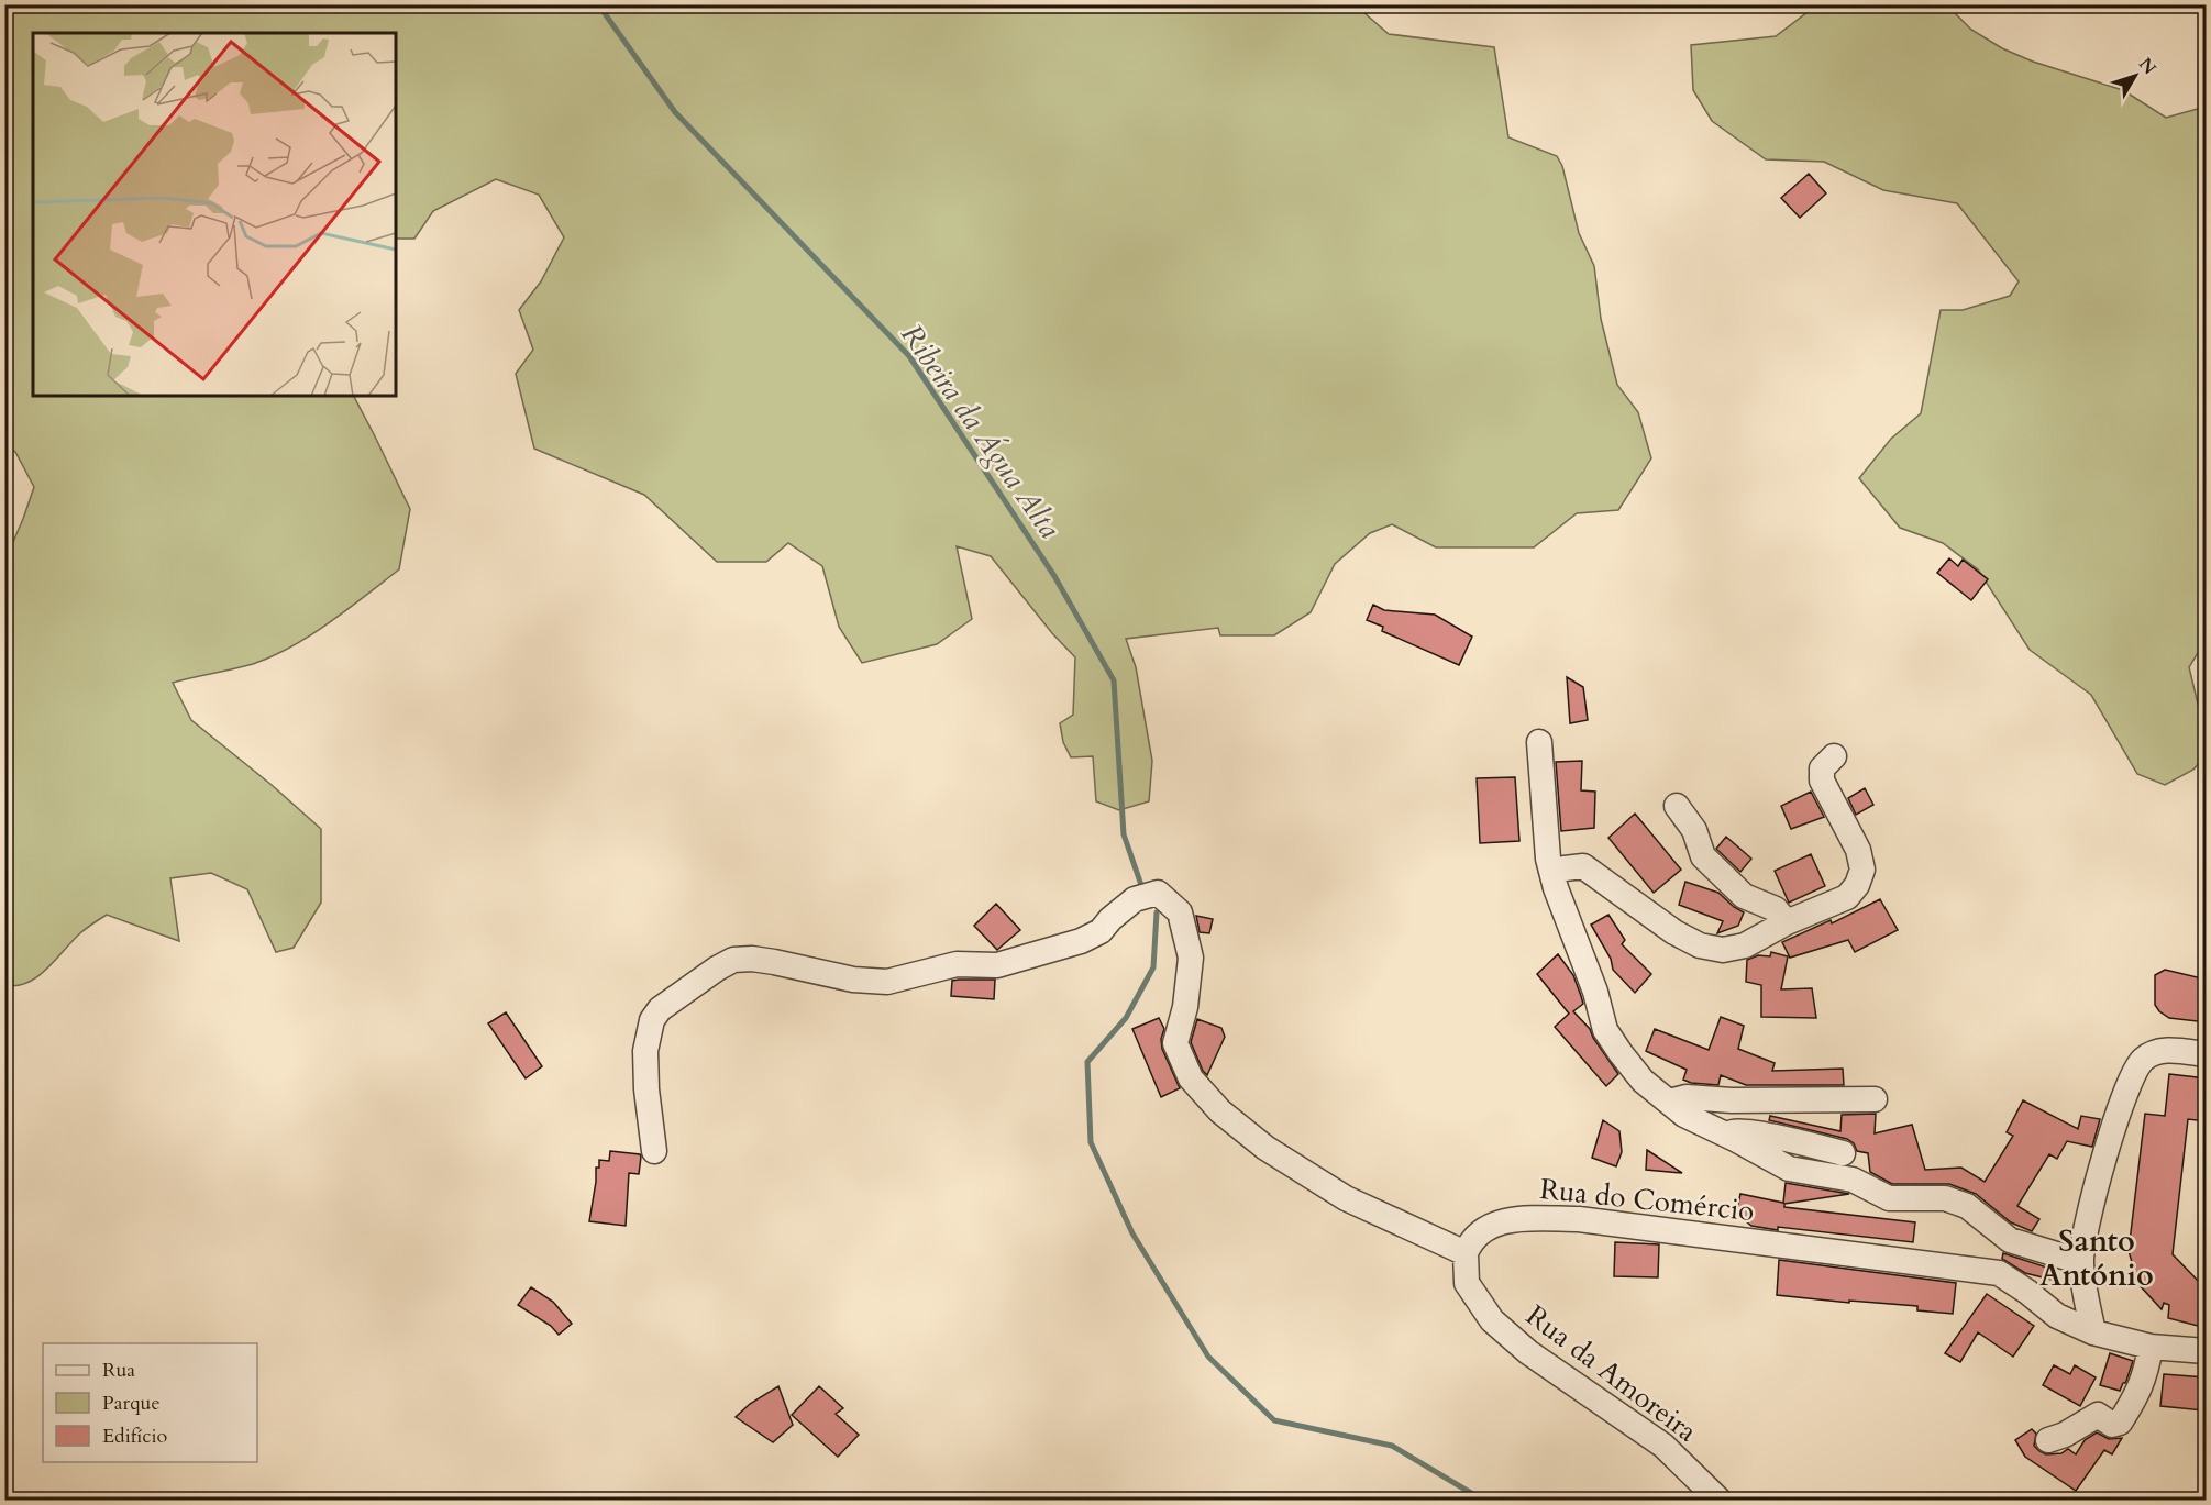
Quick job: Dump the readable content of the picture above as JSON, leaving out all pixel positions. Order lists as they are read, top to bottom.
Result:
{
  "streets": {
    "street": ["Rua do Comércio", "Rua da Amoreira"]
  },
  "crossings": [
    ["Rua do Comércio", "Rua da Amoreira"]
  ],
  "districts": ["Santo António"],
  "water": ["Ribeira da Água Alta"],
  "legend": ["Rua", "Parque", "Edifício"],
  "north": "top right"
}
